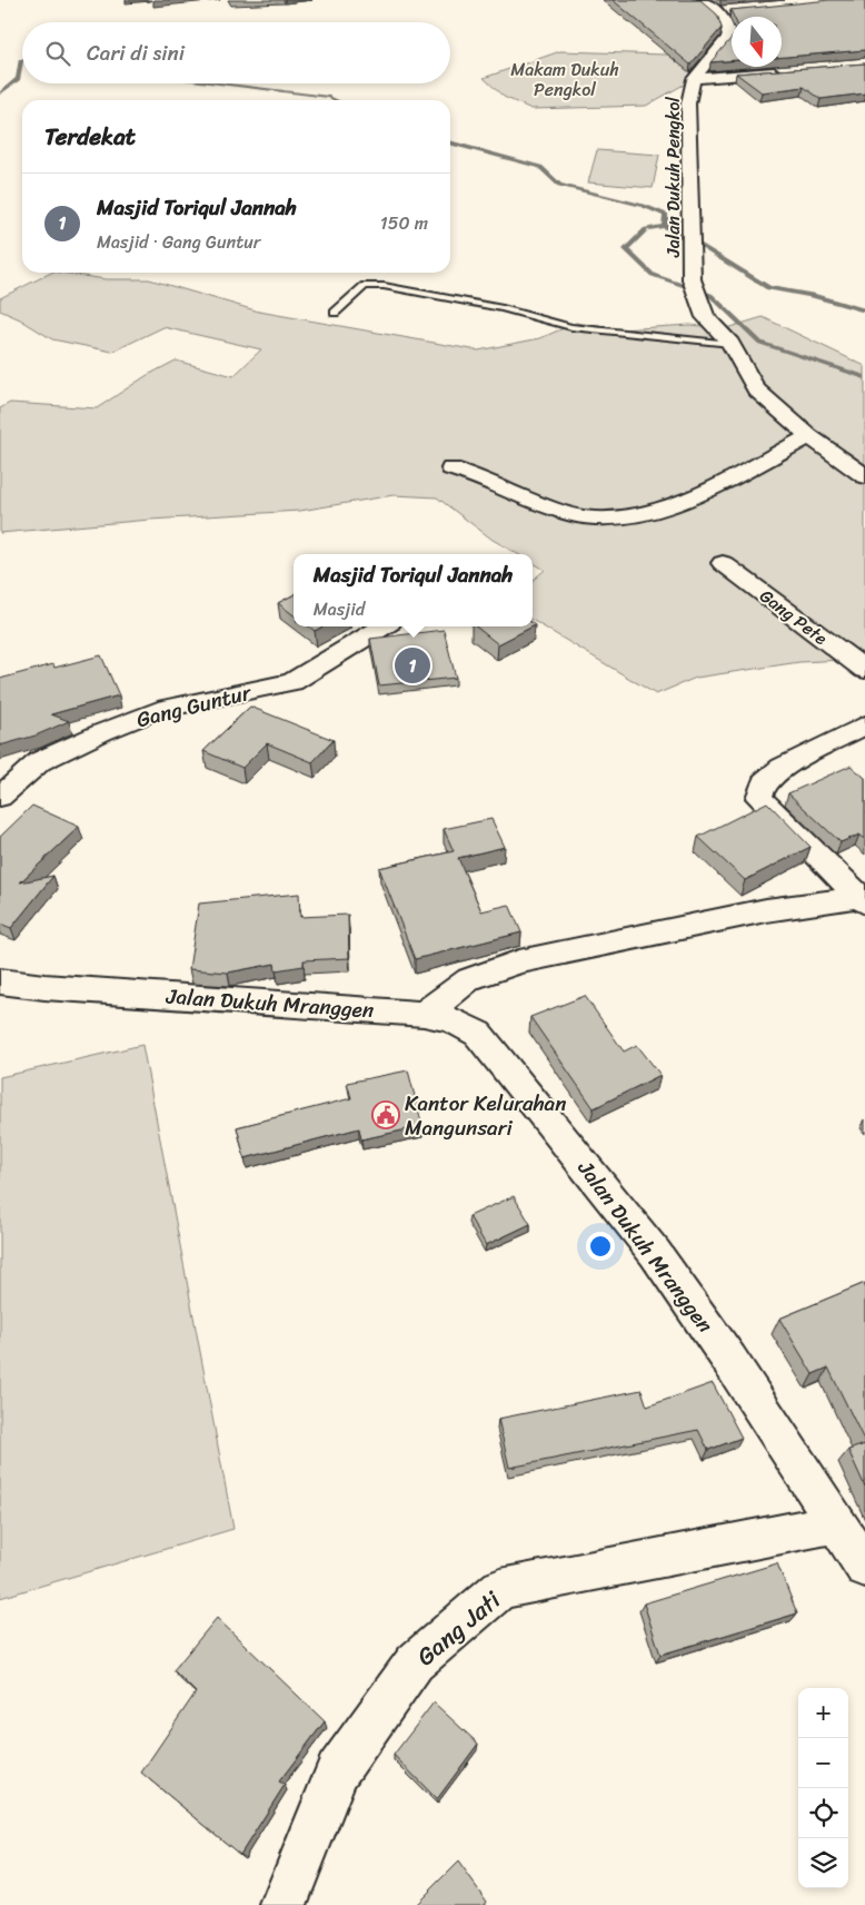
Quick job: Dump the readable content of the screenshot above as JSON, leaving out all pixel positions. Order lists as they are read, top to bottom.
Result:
{
  "streets": {
    "street": [
      "Jalan Dukuh Pengkol",
      "Gang Pete",
      "Gang Guntur",
      "Jalan Dukuh Mranggen",
      "Gang Jati"
    ]
  },
  "crossings": [
    ["Jalan Dukuh Mranggen", "Gang Jati"]
  ],
  "parks": ["Makam Dukuh Pengkol"],
  "places": {
    "public building": ["Kantor Kelurahan Mangunsari"]
  },
  "north": "bottom",
  "page": {
    "search": "Cari di sini",
    "heading": "Terdekat",
    "list": [
      {
        "mark": "1",
        "name": "Masjid Toriqul Jannah",
        "note": "Masjid · Gang Guntur",
        "value": "150 m"
      }
    ],
    "popup": ["Masjid Toriqul Jannah", "Masjid"],
    "pins": "1",
    "map_buttons": ["+", "−"]
  }
}
